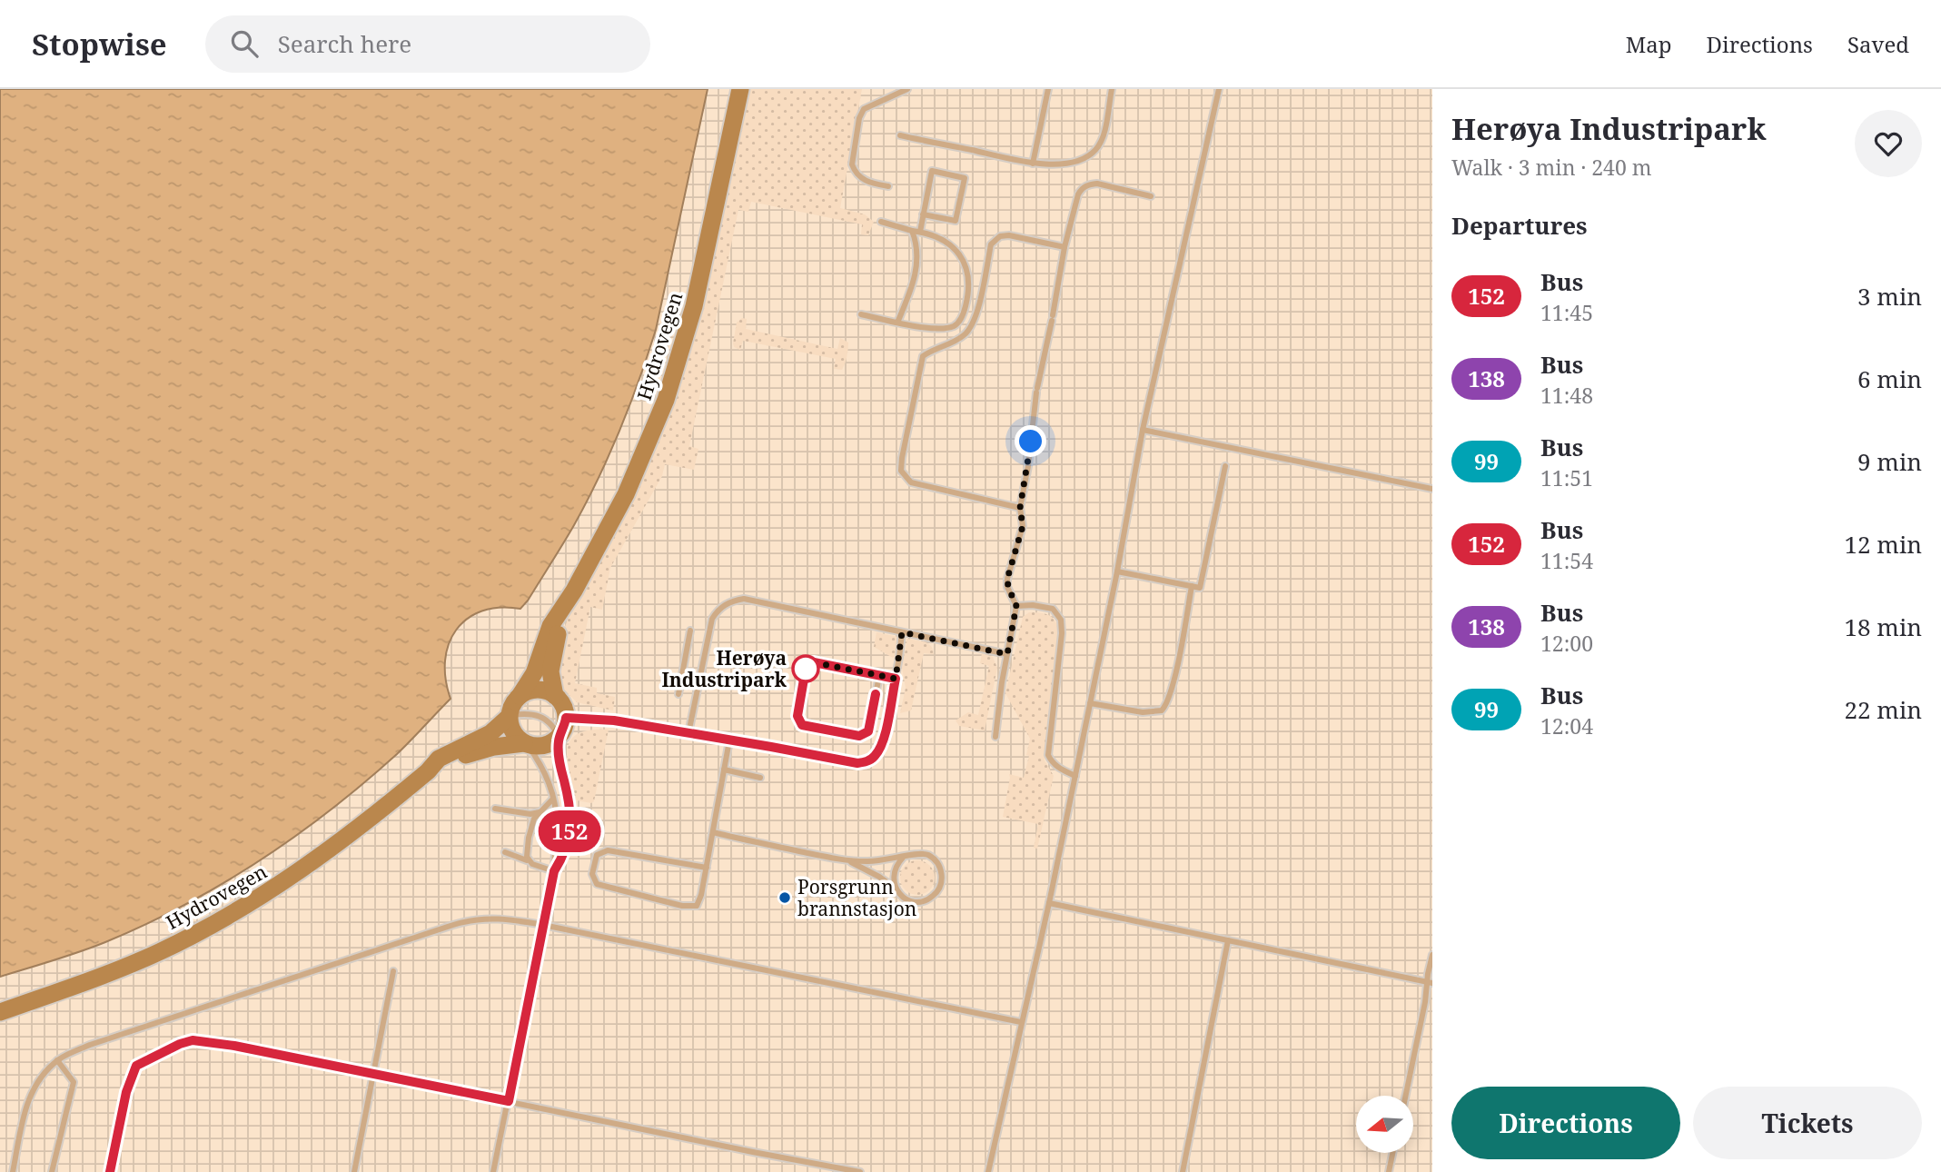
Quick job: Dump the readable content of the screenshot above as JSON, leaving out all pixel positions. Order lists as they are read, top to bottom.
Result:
{
  "streets": {
    "street": ["Hydrovegen"]
  },
  "places": ["Herøya Industripark", "Porsgrunn brannstasjon"],
  "lines": ["bus line 152"],
  "north": "left",
  "page": {
    "header": "Stopwise",
    "search": "Search here",
    "nav": ["Map", "Directions", "Saved"],
    "on_map": "152",
    "heading": [
      ["Herøya Industripark", "Walk · 3 min · 240 m"],
      "Departures"
    ],
    "list": [
      {
        "mark": "152",
        "name": "Bus",
        "note": "11:45",
        "value": "3 min"
      },
      {
        "mark": "138",
        "name": "Bus",
        "note": "11:48",
        "value": "6 min"
      },
      {
        "mark": "99",
        "name": "Bus",
        "note": "11:51",
        "value": "9 min"
      },
      {
        "mark": "152",
        "name": "Bus",
        "note": "11:54",
        "value": "12 min"
      },
      {
        "mark": "138",
        "name": "Bus",
        "note": "12:00",
        "value": "18 min"
      },
      {
        "mark": "99",
        "name": "Bus",
        "note": "12:04",
        "value": "22 min"
      }
    ],
    "buttons": ["Directions", "Tickets"]
  }
}
